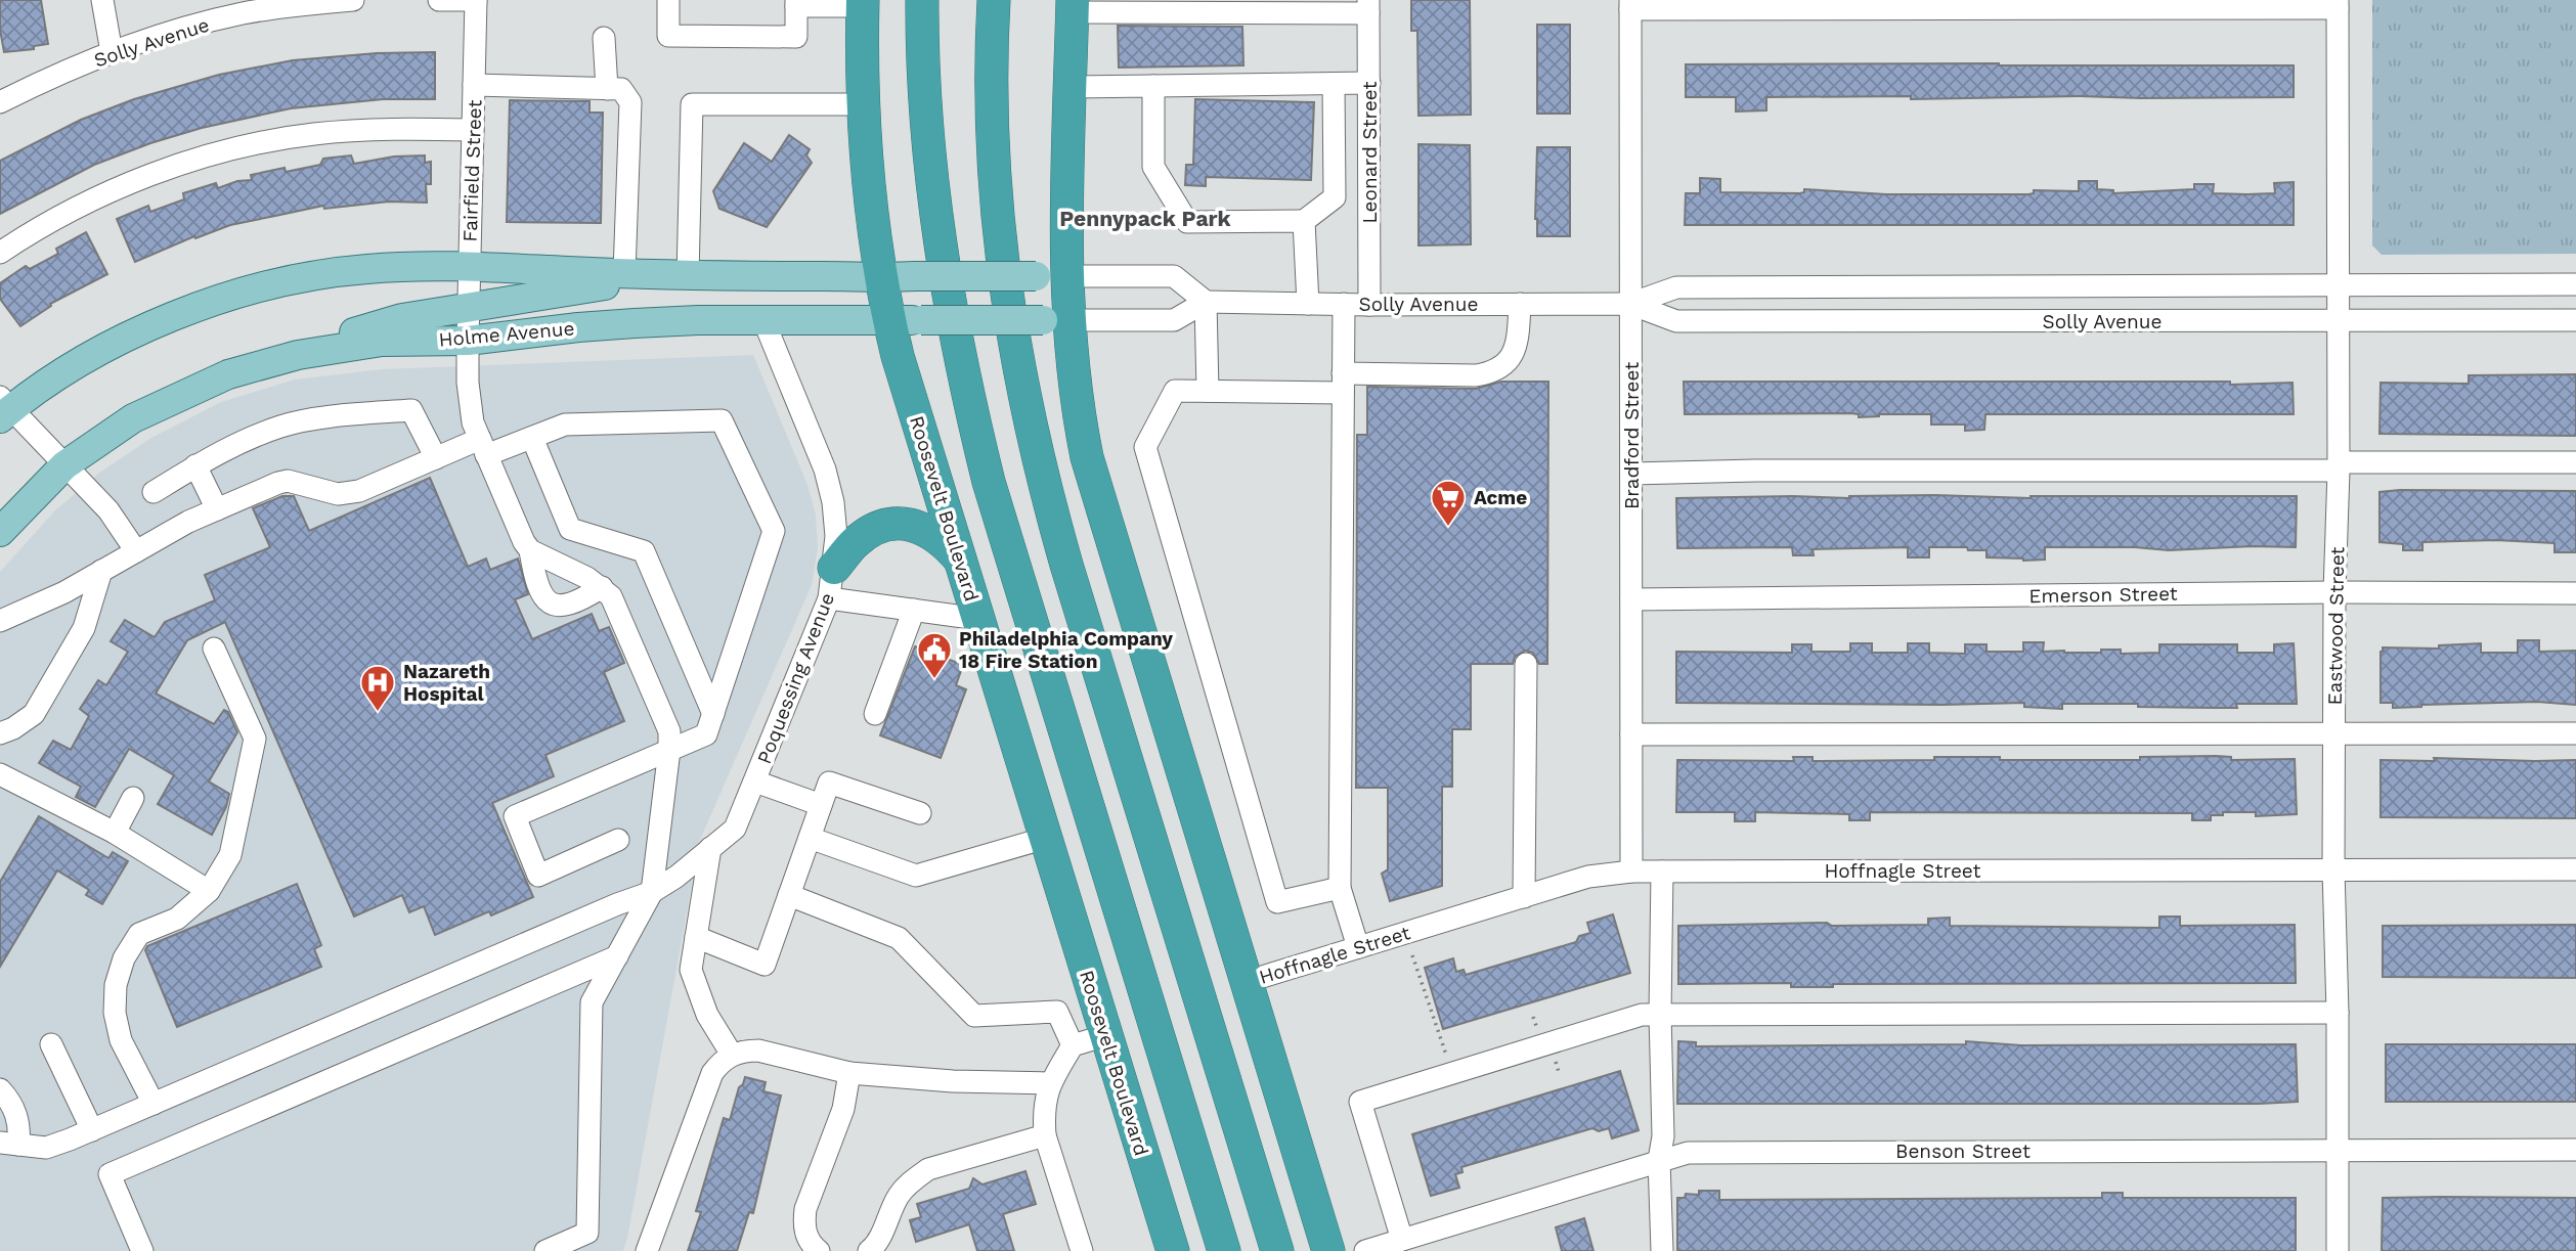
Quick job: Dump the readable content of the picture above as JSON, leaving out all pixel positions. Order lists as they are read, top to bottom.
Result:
{
  "streets": {
    "highway": ["Roosevelt Boulevard"],
    "main road": ["Holme Avenue"],
    "street": [
      "Solly Avenue",
      "Leonard Street",
      "Fairfield Street",
      "Bradford Street",
      "Emerson Street",
      "Eastwood Street",
      "Poquessing Avenue",
      "Hoffnagle Street",
      "Benson Street"
    ]
  },
  "crossings": [
    ["Solly Avenue", "Leonard Street"],
    ["Solly Avenue", "Bradford Street"],
    ["Solly Avenue", "Eastwood Street"],
    ["Fairfield Street", "Holme Avenue"],
    ["Holme Avenue", "Roosevelt Boulevard"],
    ["Holme Avenue", "Poquessing Avenue"],
    ["Bradford Street", "Emerson Street"],
    ["Bradford Street", "Hoffnagle Street"],
    ["Emerson Street", "Eastwood Street"],
    ["Eastwood Street", "Hoffnagle Street"],
    ["Eastwood Street", "Benson Street"]
  ],
  "districts": ["Pennypack Park"],
  "places": {
    "supermarket": ["Acme"],
    "public building": ["Philadelphia Company 18 Fire Station"],
    "hospital": ["Nazareth Hospital"]
  }
}
